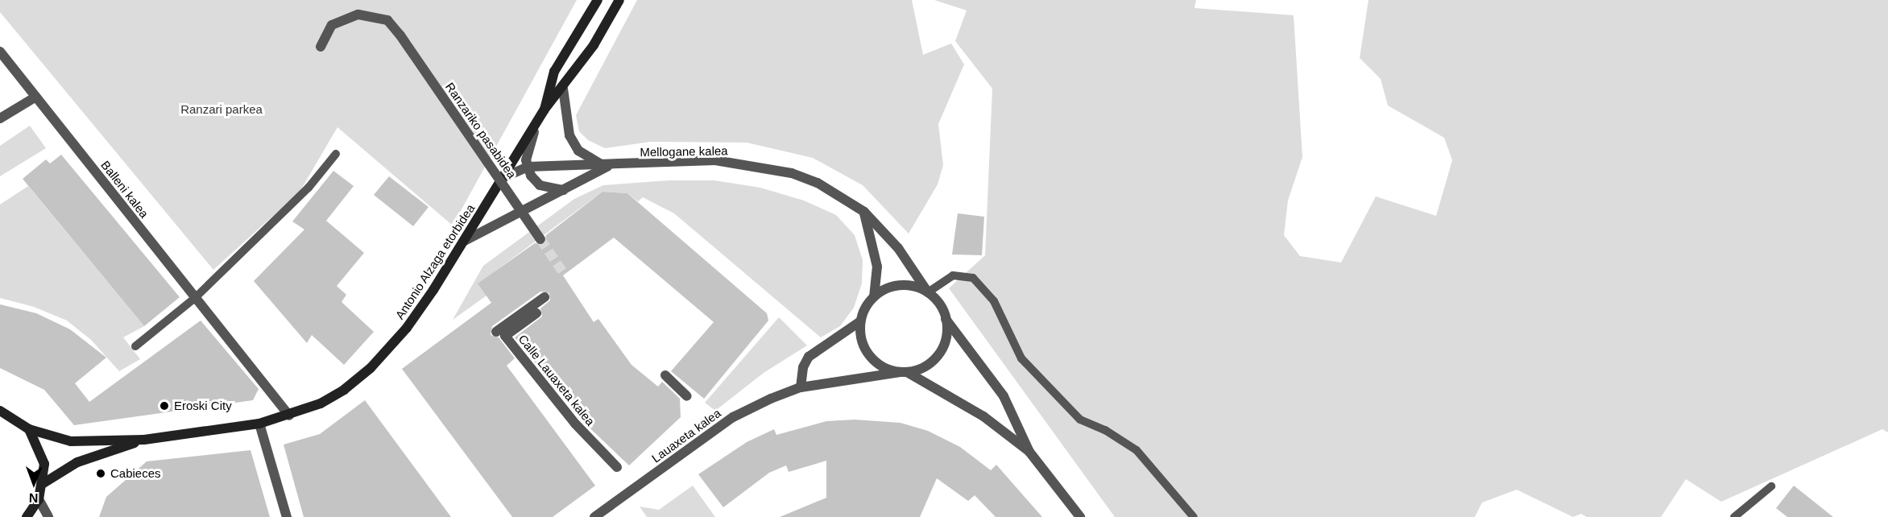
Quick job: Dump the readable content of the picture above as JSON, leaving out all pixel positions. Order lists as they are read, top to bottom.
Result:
{
  "streets": {
    "street": [
      "Ranzariko pasabidea",
      "Mellogane kalea",
      "Balleni kalea",
      "Antonio Alzaga etorbidea",
      "Calle Lauaxeta kalea",
      "Lauaxeta kalea"
    ]
  },
  "crossings": [
    ["Mellogane kalea", "Antonio Alzaga etorbidea"],
    ["Mellogane kalea", "Lauaxeta kalea"],
    ["Balleni kalea", "Antonio Alzaga etorbidea"]
  ],
  "parks": ["Ranzari parkea"],
  "places": ["Eroski City", "Cabieces"],
  "north": "bottom"
}
